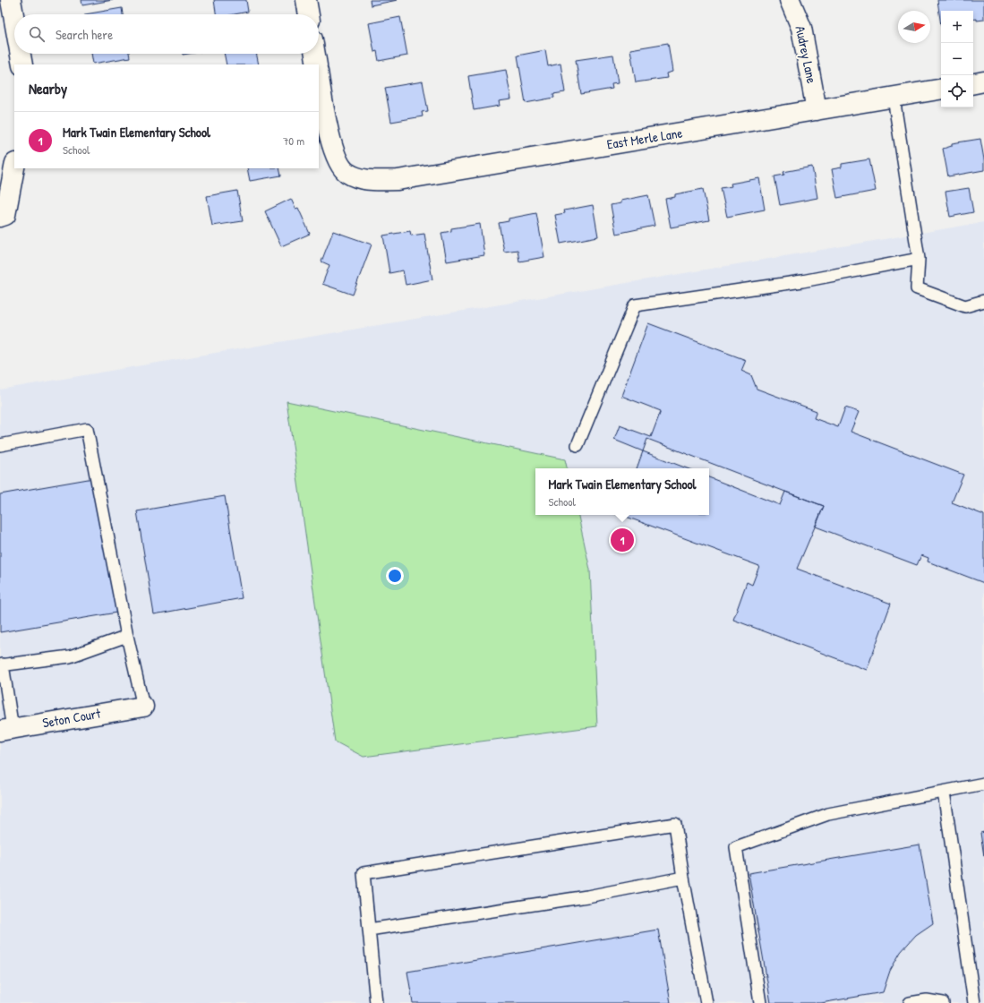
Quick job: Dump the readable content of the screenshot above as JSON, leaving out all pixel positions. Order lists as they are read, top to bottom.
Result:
{
  "streets": {
    "street": ["Audrey Lane", "East Merle Lane", "Seton Court"]
  },
  "crossings": [
    ["Audrey Lane", "East Merle Lane"]
  ],
  "north": "right",
  "page": {
    "map_buttons": ["+", "−"],
    "search": "Search here",
    "heading": "Nearby",
    "list": [
      {
        "mark": "1",
        "name": "Mark Twain Elementary School",
        "note": "School",
        "value": "70 m"
      }
    ],
    "popup": ["Mark Twain Elementary School", "School"],
    "pins": "1"
  }
}
